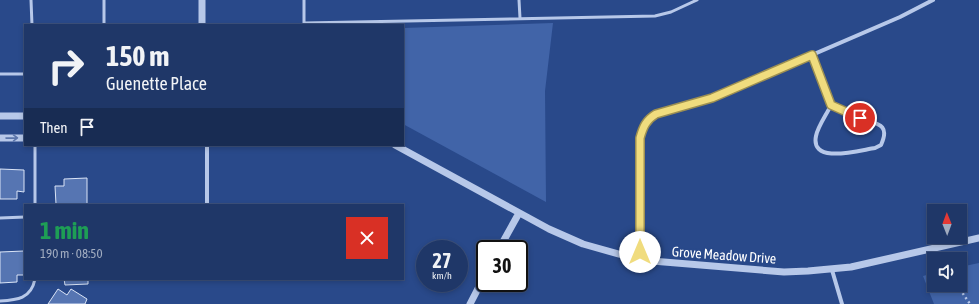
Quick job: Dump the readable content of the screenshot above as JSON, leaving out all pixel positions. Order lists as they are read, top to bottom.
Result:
{
  "streets": {
    "street": ["Grove Meadow Drive"]
  },
  "north": "top",
  "page": {
    "turn": ["150 m", "Guenette Place"],
    "then": "Then",
    "heading": ["1 min", "190 m · 08:50"],
    "speed": "27 km/h",
    "limit": "30"
  }
}
